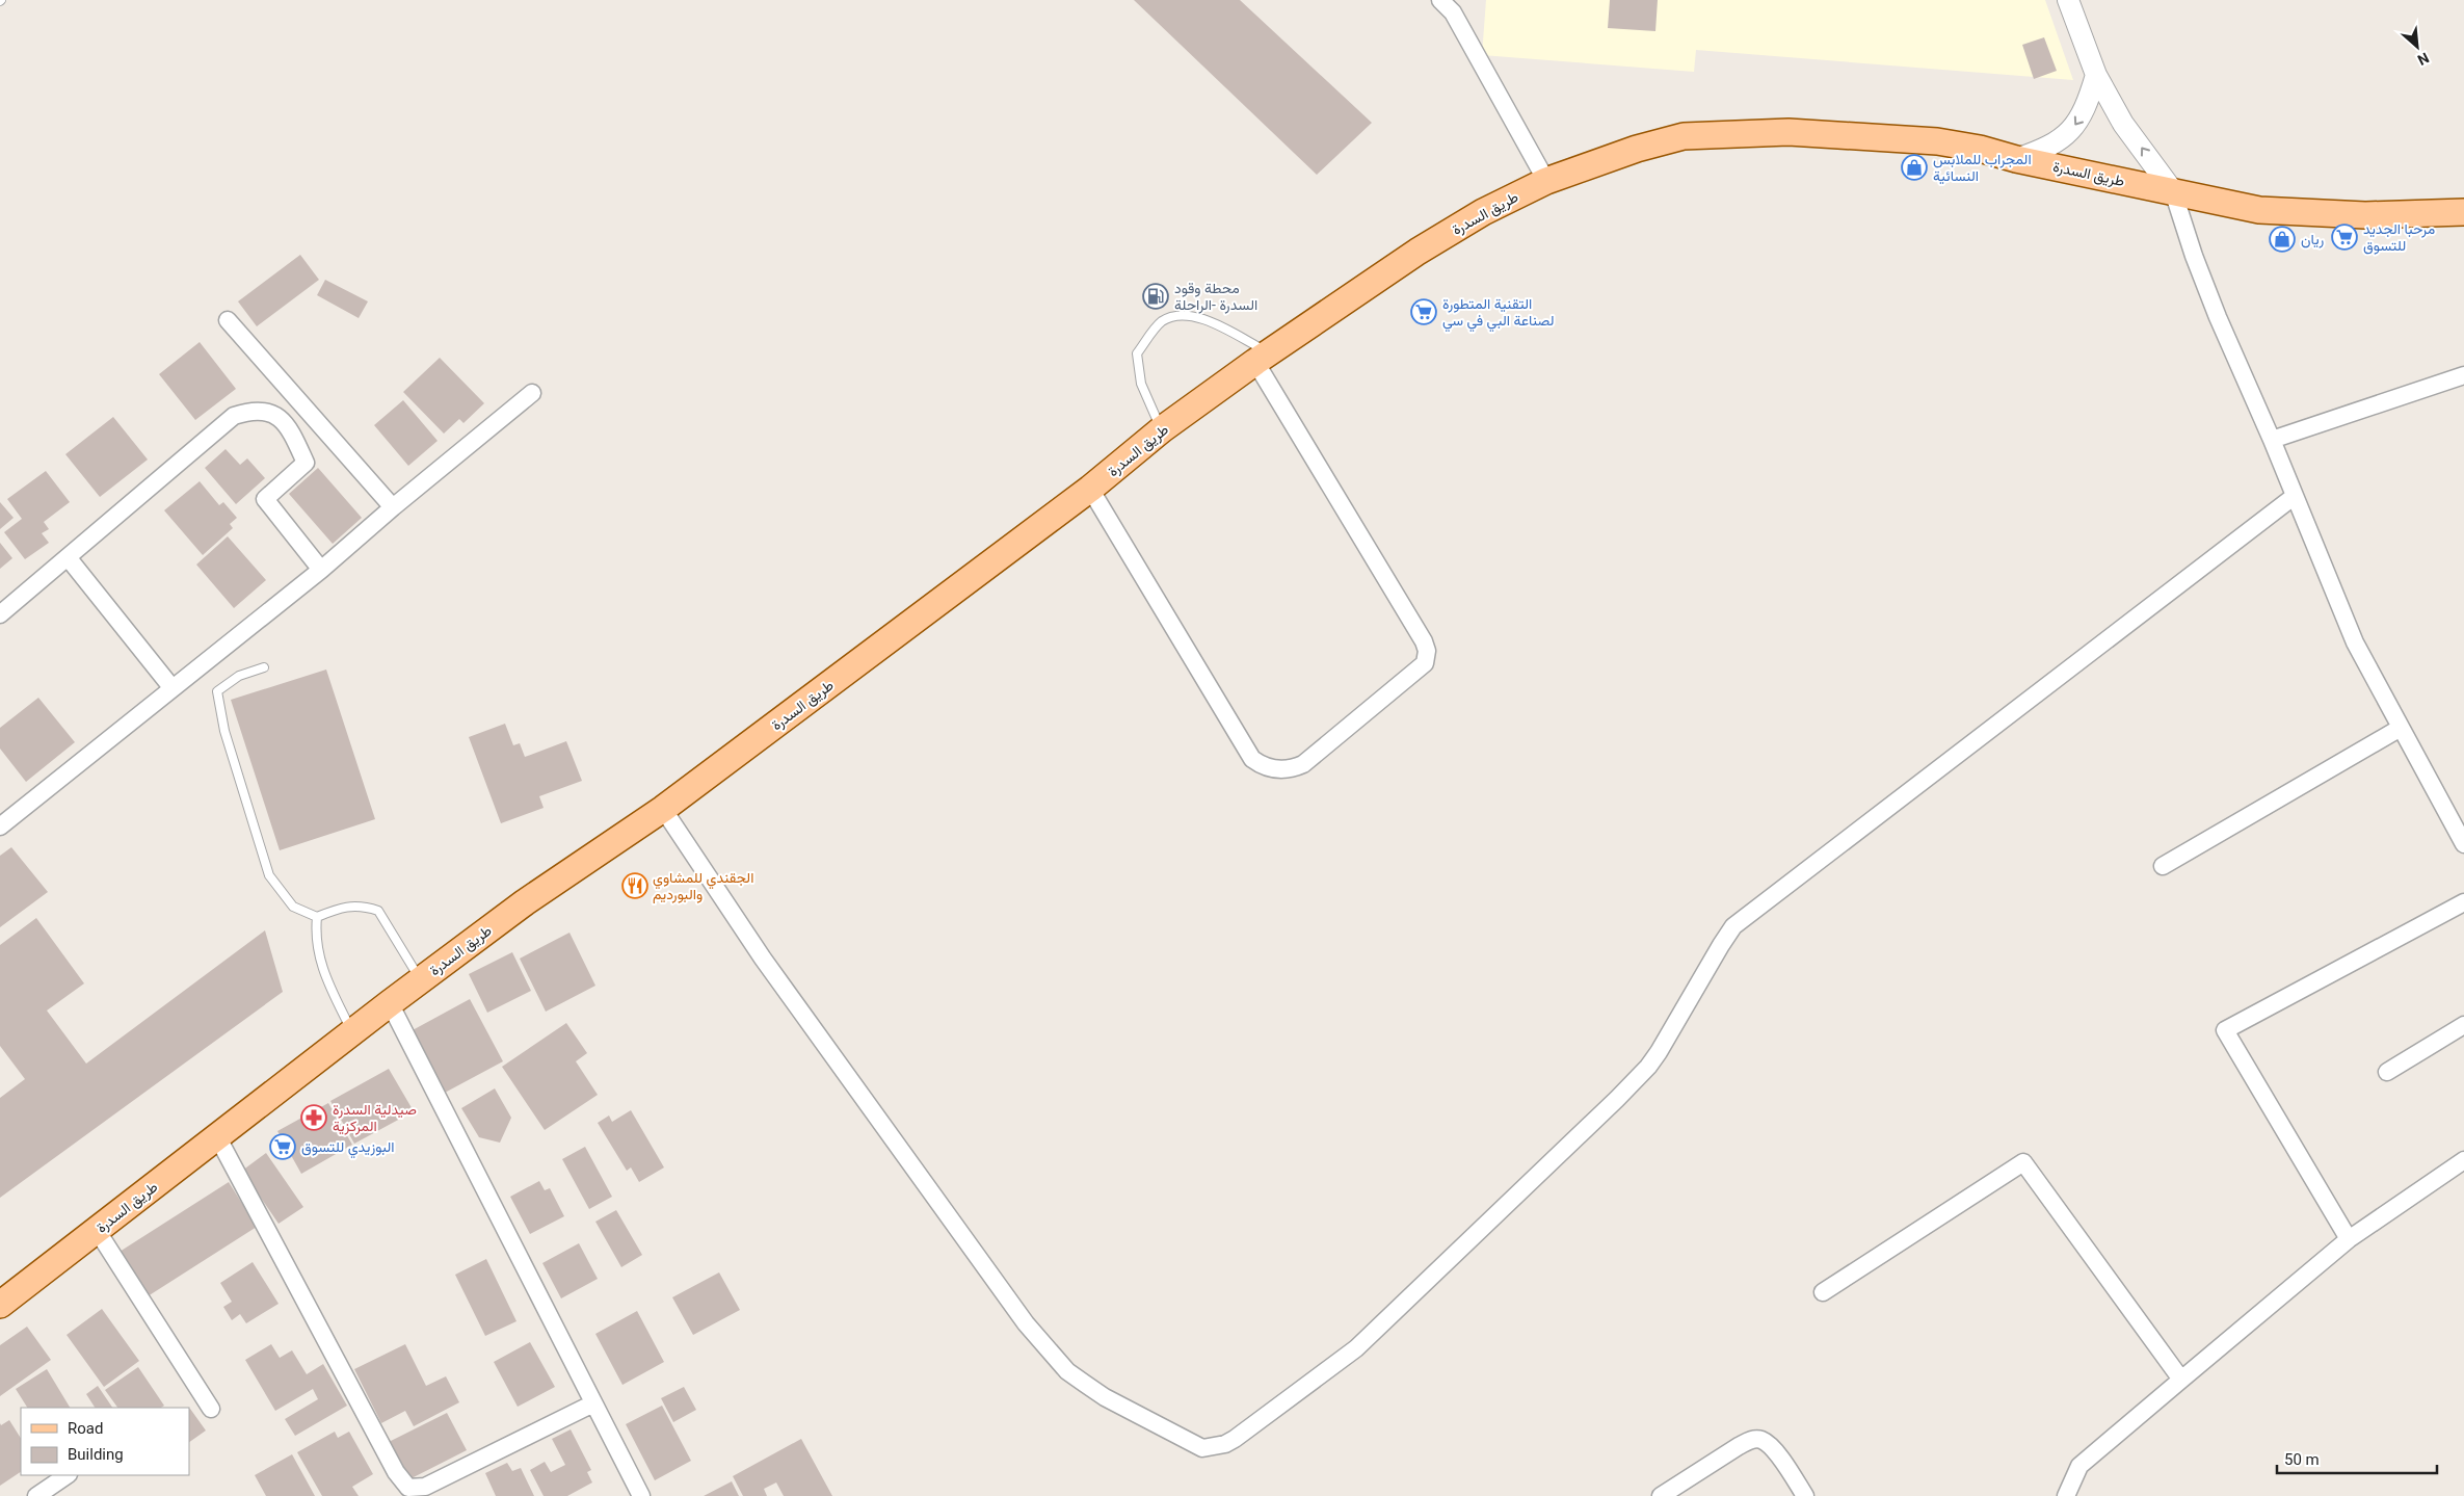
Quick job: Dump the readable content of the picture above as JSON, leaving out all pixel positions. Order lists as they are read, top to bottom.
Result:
{
  "streets": {
    "main road": ["طريق السدرة"]
  },
  "places": {
    "shop": ["المجراب للملابس النسائية", "ريان"],
    "supermarket": ["مرحبا الجديد للتسوق", "التقنية المتطورة لصناعة البي في سي", "البوزيدي للتسوق"],
    "fuel station": ["محطة وقود السدرة -الراحلة"],
    "restaurant": ["الجقندي للمشاوي والبورديم"],
    "pharmacy": ["صيدلية السدرة المركزية"]
  },
  "legend": ["Road", "Building"],
  "scale_bar": "50 m",
  "north": "bottom right"
}
